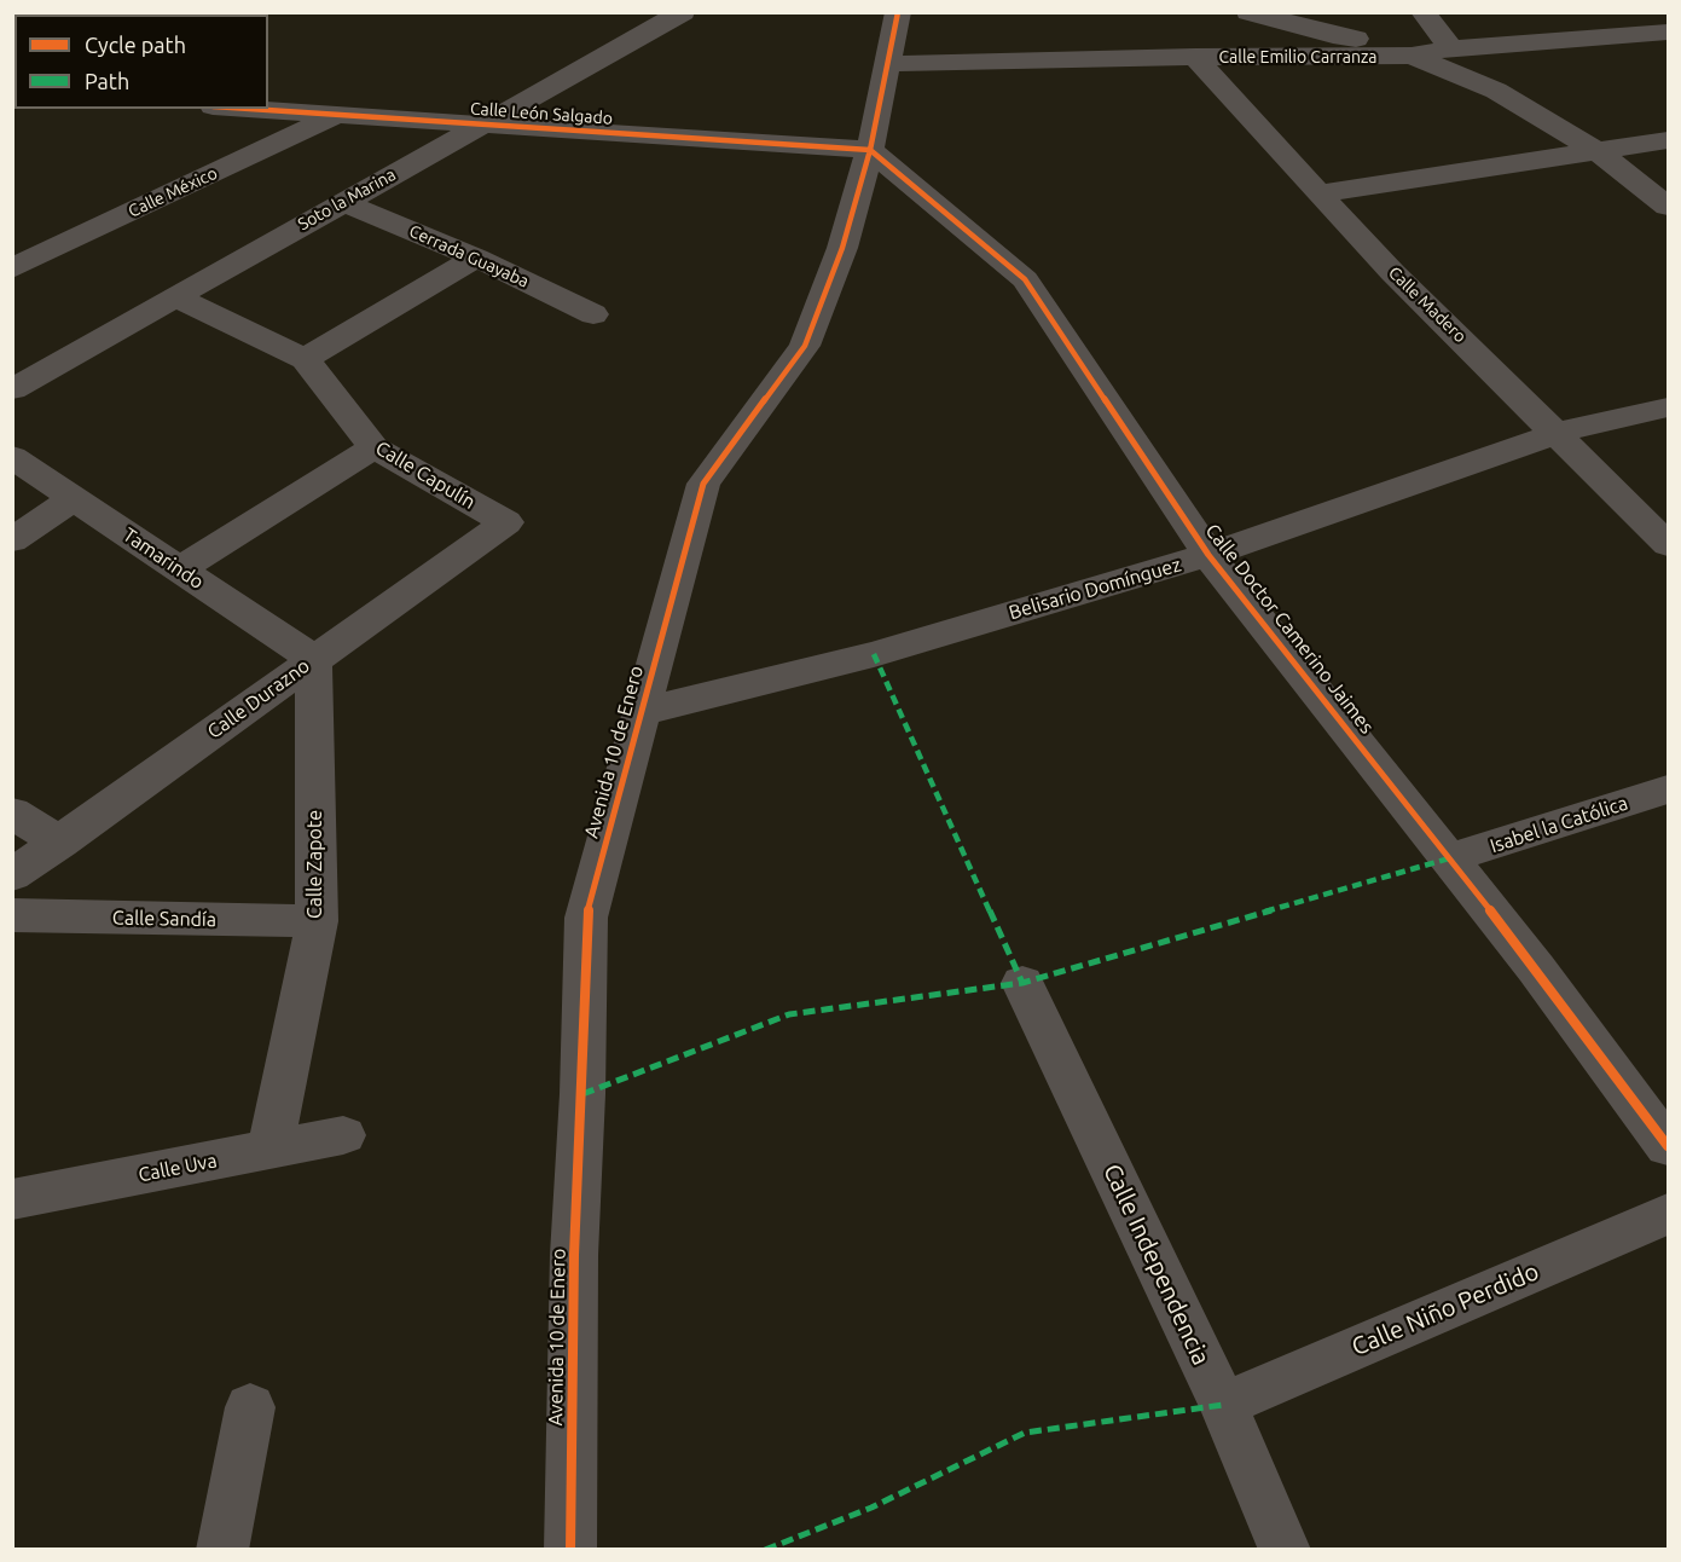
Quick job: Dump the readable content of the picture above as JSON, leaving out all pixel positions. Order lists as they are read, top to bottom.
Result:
{
  "streets": {
    "street": [
      "Calle Emilio Carranza",
      "Calle León Salgado",
      "Calle México",
      "Soto la Marina",
      "Cerrada Guayaba",
      "Calle Madero",
      "Calle Capulín",
      "Tamarindo",
      "Belisario Domínguez",
      "Calle Doctor Camerino Jaimes",
      "Calle Durazno",
      "Avenida 10 de Enero",
      "Isabel la Católica",
      "Calle Zapote",
      "Calle Sandía",
      "Calle Uva",
      "Calle Independencia",
      "Calle Niño Perdido"
    ]
  },
  "crossings": [
    ["Calle Emilio Carranza", "Calle Madero"],
    ["Calle Emilio Carranza", "Avenida 10 de Enero"],
    ["Calle León Salgado", "Calle México"],
    ["Calle León Salgado", "Soto la Marina"],
    ["Calle León Salgado", "Calle Doctor Camerino Jaimes"],
    ["Calle León Salgado", "Avenida 10 de Enero"],
    ["Soto la Marina", "Cerrada Guayaba"],
    ["Soto la Marina", "Calle Capulín"],
    ["Calle Madero", "Belisario Domínguez"],
    ["Calle Capulín", "Calle Durazno"],
    ["Tamarindo", "Calle Durazno"],
    ["Tamarindo", "Calle Zapote"],
    ["Belisario Domínguez", "Calle Doctor Camerino Jaimes"],
    ["Belisario Domínguez", "Avenida 10 de Enero"],
    ["Calle Doctor Camerino Jaimes", "Avenida 10 de Enero"],
    ["Calle Doctor Camerino Jaimes", "Isabel la Católica"],
    ["Calle Durazno", "Calle Zapote"],
    ["Calle Zapote", "Calle Sandía"],
    ["Calle Zapote", "Calle Uva"],
    ["Calle Independencia", "Calle Niño Perdido"]
  ],
  "legend": ["Cycle path", "Path"]
}
